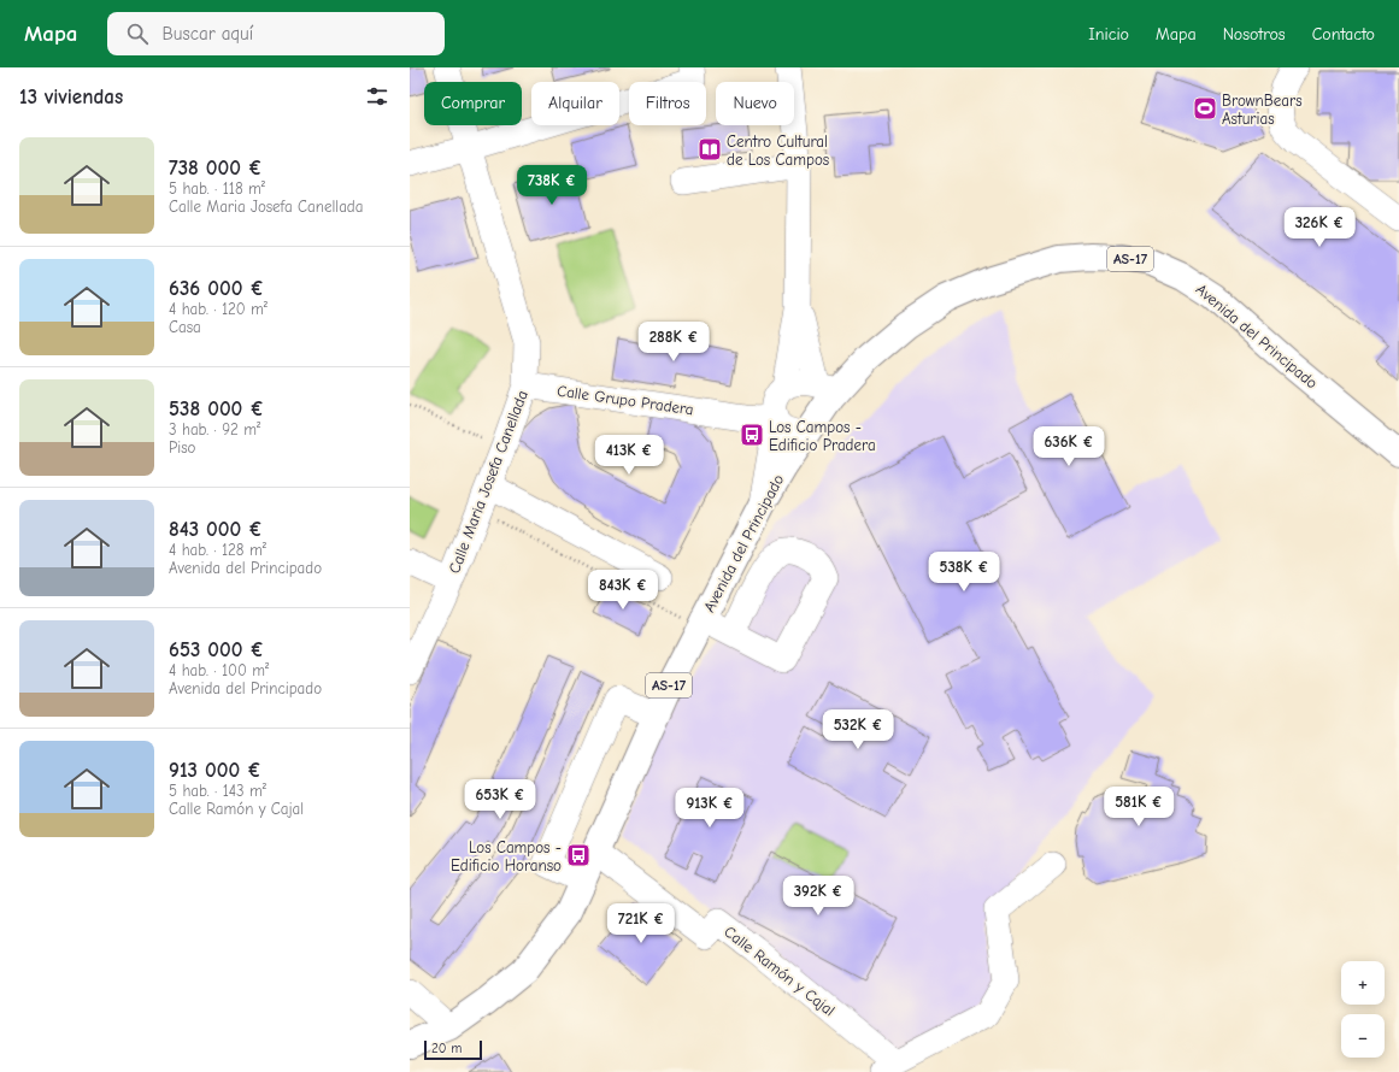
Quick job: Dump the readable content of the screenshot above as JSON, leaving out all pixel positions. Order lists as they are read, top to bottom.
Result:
{
  "streets": {
    "main road": ["AS-17", "Avenida del Principado"],
    "street": ["Calle Grupo Pradera", "Calle Maria Josefa Canellada", "Calle Ramón y Cajal"]
  },
  "crossings": [
    ["Avenida del Principado", "Calle Grupo Pradera"],
    ["Avenida del Principado", "Calle Ramón y Cajal"],
    ["Calle Grupo Pradera", "Calle Maria Josefa Canellada"]
  ],
  "places": {
    "sports": ["BrownBears Asturias"],
    "library": ["Centro Cultural de Los Campos"],
    "bus stop": ["Los Campos - Edificio Pradera", "Los Campos - Edificio Horanso"]
  },
  "scale_bar": "20 m",
  "page": {
    "header": "Mapa",
    "search": "Buscar aquí",
    "nav": [
      "Inicio",
      "Mapa",
      "Nosotros",
      "Contacto"
    ],
    "heading": "13 viviendas",
    "chip": [
      "Comprar",
      "Alquilar",
      "Filtros",
      "Nuevo"
    ],
    "list": [
      {
        "name": "738 000 €",
        "note": "5 hab. · 118 m² · Calle Maria Josefa Canellada"
      },
      {
        "name": "636 000 €",
        "note": "4 hab. · 120 m² · Casa"
      },
      {
        "name": "538 000 €",
        "note": "3 hab. · 92 m² · Piso"
      },
      {
        "name": "843 000 €",
        "note": "4 hab. · 128 m² · Avenida del Principado"
      },
      {
        "name": "653 000 €",
        "note": "4 hab. · 100 m² · Avenida del Principado"
      },
      {
        "name": "913 000 €",
        "note": "5 hab. · 143 m² · Calle Ramón y Cajal"
      }
    ],
    "price": [
      "738K €",
      "326K €",
      "288K €",
      "636K €",
      "413K €",
      "538K €",
      "843K €",
      "532K €",
      "653K €",
      "581K €",
      "913K €",
      "392K €",
      "721K €"
    ],
    "map_buttons": ["+", "−"],
    "scale": "20 m"
  }
}
